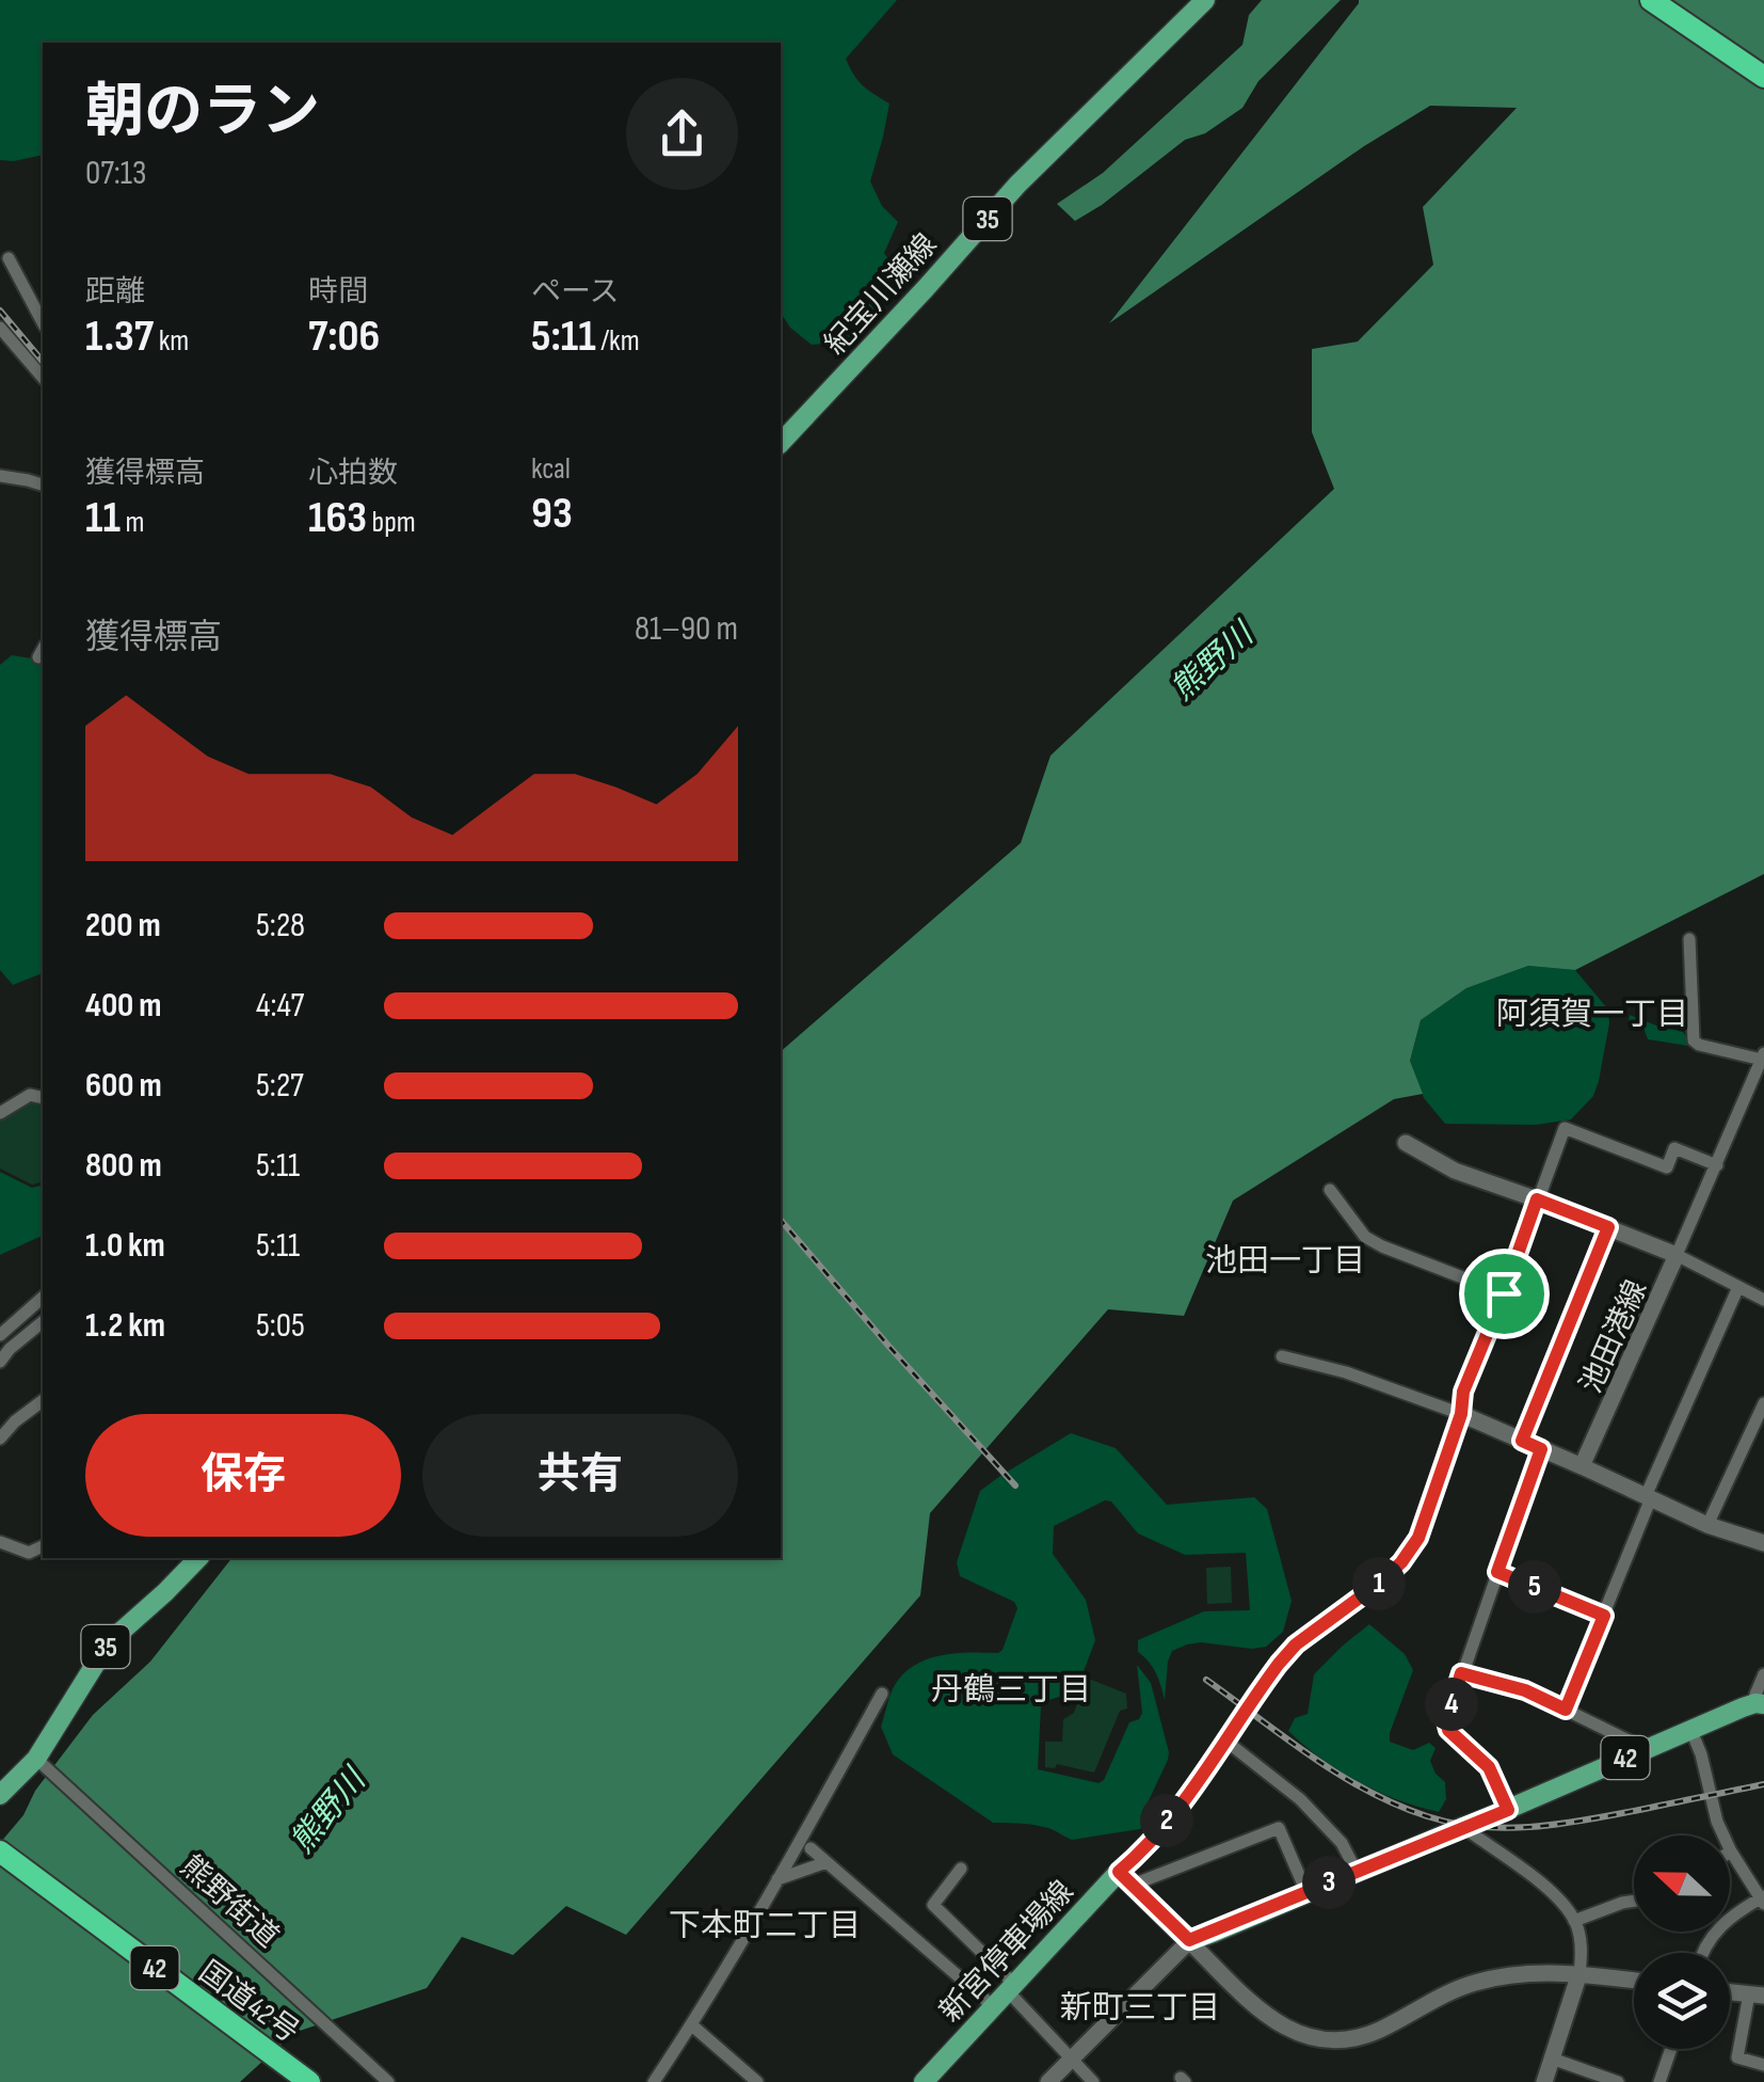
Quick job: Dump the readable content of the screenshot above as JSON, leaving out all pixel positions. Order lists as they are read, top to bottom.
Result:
{
  "streets": {
    "highway": ["42", "国道42号"],
    "main road": ["35", "紀宝川瀬線", "新宮停車場線"],
    "street": ["池田港線", "熊野街道"]
  },
  "crossings": [
    ["35", "熊野街道"]
  ],
  "districts": [
    "阿須賀一丁目",
    "池田一丁目",
    "丹鶴三丁目",
    "下本町二丁目",
    "新町三丁目"
  ],
  "water": ["熊野川"],
  "north": "left",
  "page": {
    "heading": ["朝のラン", "07:13"],
    "stats": [
      ["距離", "1.37 km"],
      ["時間", "7:06"],
      ["ペース", "5:11 /km"],
      ["獲得標高", "11 m"],
      ["心拍数", "163 bpm"],
      ["kcal", "93"]
    ],
    "chart": ["獲得標高", "81–90 m"],
    "list": [
      {
        "name": "200 m",
        "note": "5:28"
      },
      {
        "name": "400 m",
        "note": "4:47"
      },
      {
        "name": "600 m",
        "note": "5:27"
      },
      {
        "name": "800 m",
        "note": "5:11"
      },
      {
        "name": "1.0 km",
        "note": "5:11"
      },
      {
        "name": "1.2 km",
        "note": "5:05"
      }
    ],
    "buttons": ["保存", "共有"],
    "pins": [
      "1",
      "5",
      "4",
      "2",
      "3"
    ]
  }
}
